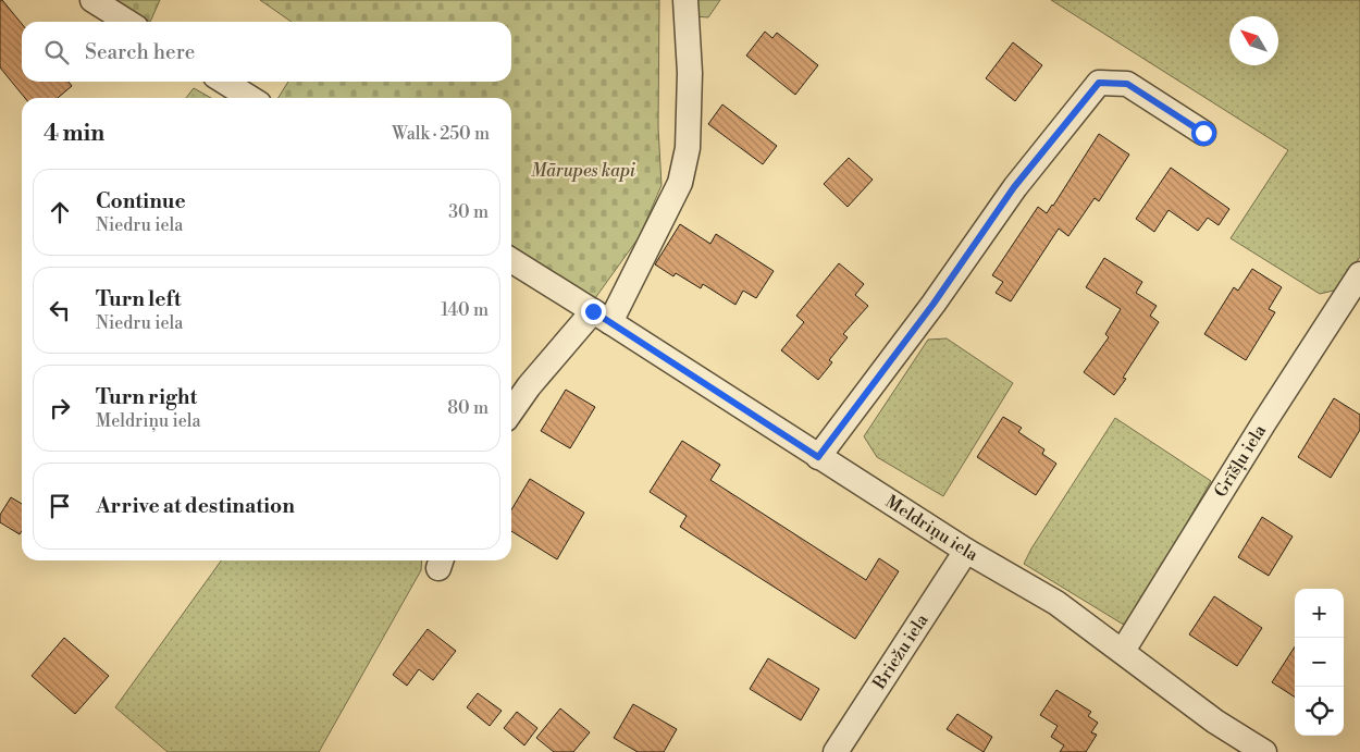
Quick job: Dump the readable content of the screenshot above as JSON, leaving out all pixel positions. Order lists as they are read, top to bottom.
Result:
{
  "streets": {
    "street": ["Grīšļu iela", "Meldriņu iela", "Briežu iela"]
  },
  "crossings": [
    ["Grīšļu iela", "Meldriņu iela"],
    ["Meldriņu iela", "Briežu iela"]
  ],
  "parks": ["Mārupes kapi"],
  "north": "top left",
  "page": {
    "search": "Search here",
    "heading": ["4 min", "Walk · 250 m"],
    "list": [
      ["Continue", "Niedru iela", "30 m"],
      ["Turn left", "Niedru iela", "140 m"],
      ["Turn right", "Meldriņu iela", "80 m"],
      "Arrive at destination"
    ],
    "map_buttons": ["+", "−"]
  }
}
